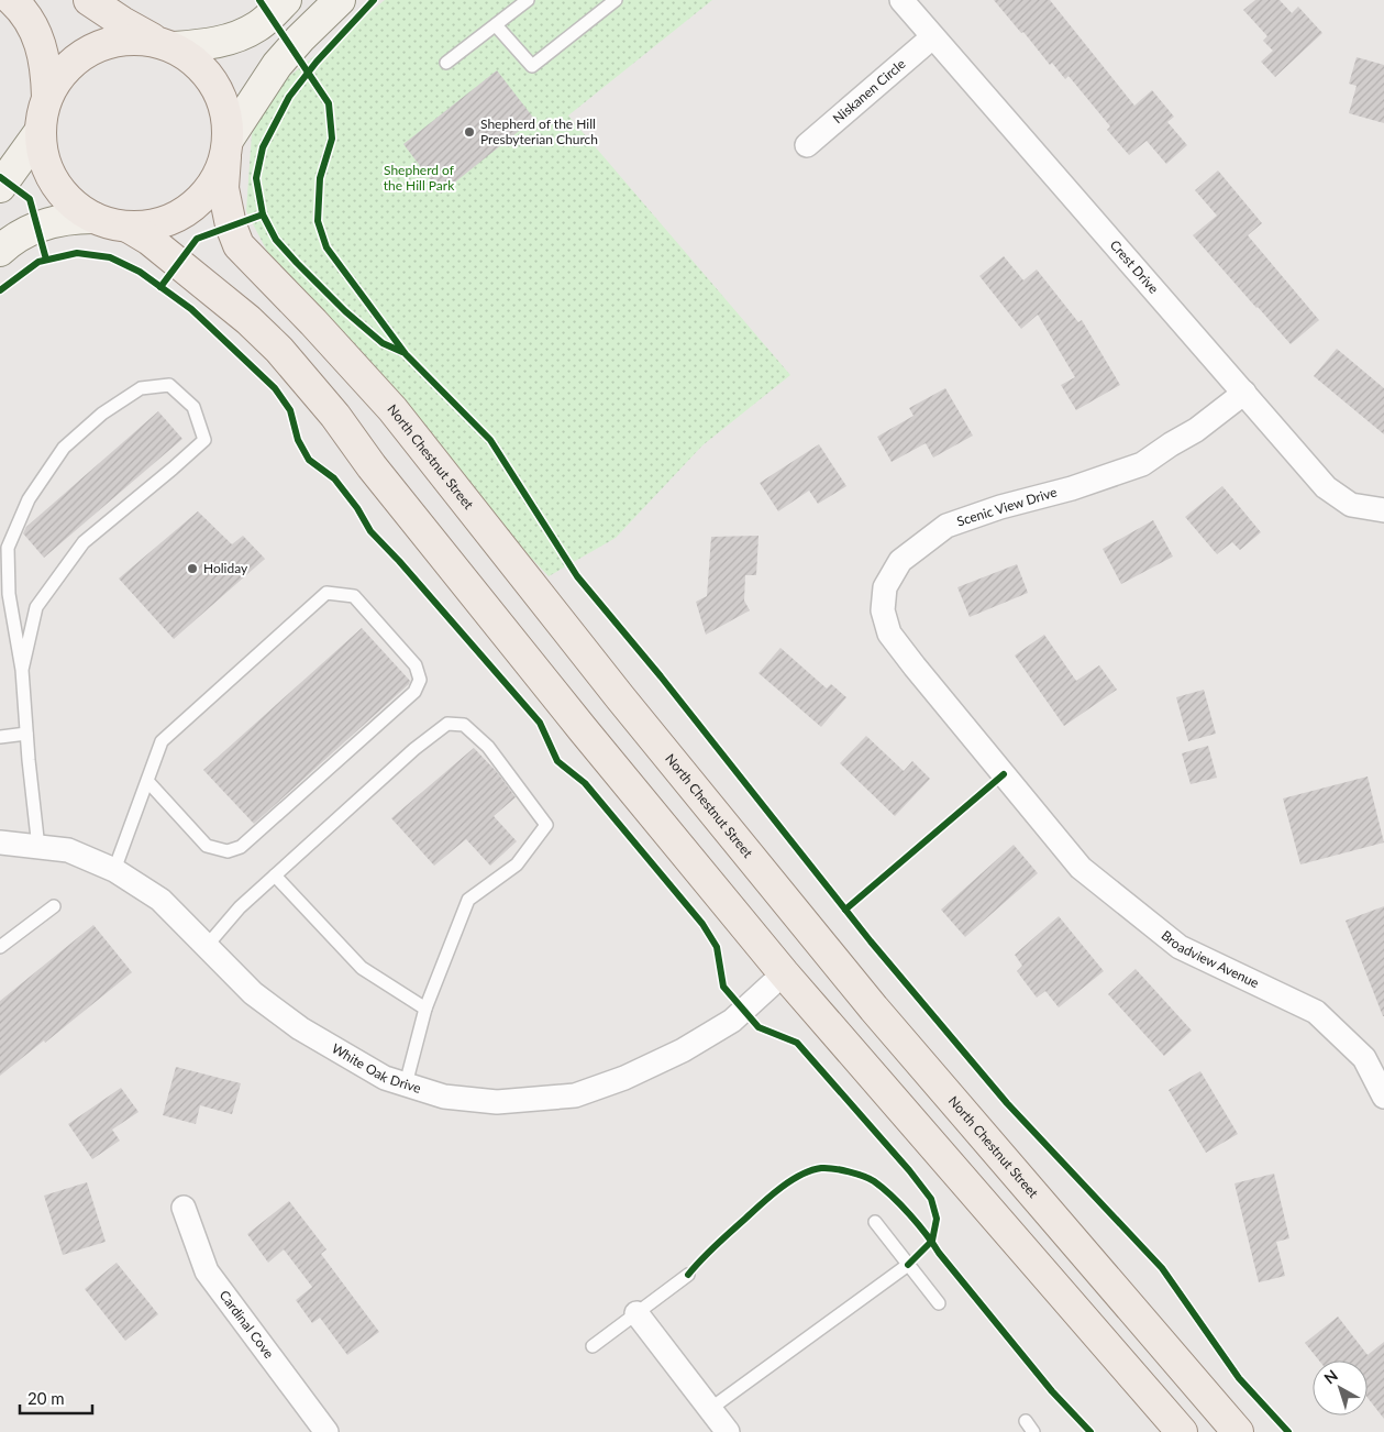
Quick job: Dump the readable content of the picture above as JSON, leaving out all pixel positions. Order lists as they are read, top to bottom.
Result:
{
  "streets": {
    "main road": ["North Chestnut Street"],
    "street": [
      "Niskanen Circle",
      "Crest Drive",
      "Scenic View Drive",
      "Broadview Avenue",
      "White Oak Drive",
      "Cardinal Cove"
    ]
  },
  "crossings": [
    ["Niskanen Circle", "Crest Drive"],
    ["Crest Drive", "Scenic View Drive"],
    ["Scenic View Drive", "Broadview Avenue"]
  ],
  "parks": ["Shepherd of the Hill Park"],
  "places": ["Shepherd of the Hill Presbyterian Church", "Holiday"],
  "scale_bar": "20 m",
  "north": "top left"
}
